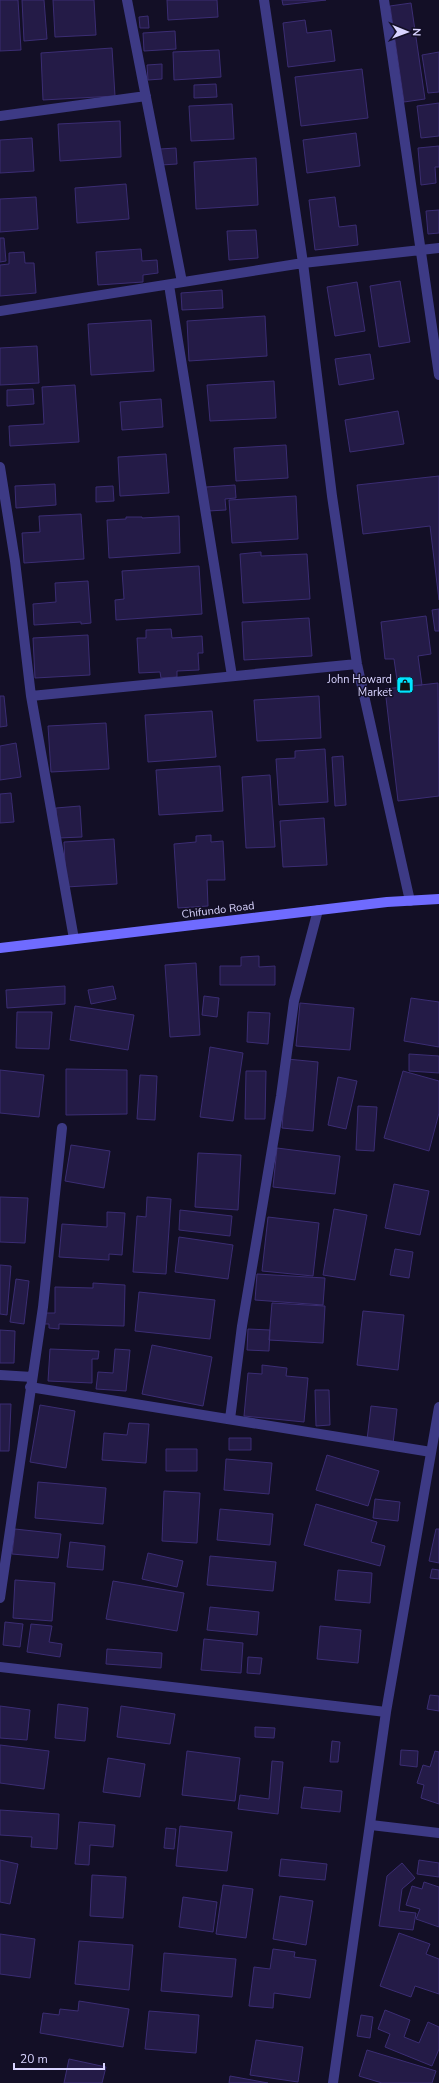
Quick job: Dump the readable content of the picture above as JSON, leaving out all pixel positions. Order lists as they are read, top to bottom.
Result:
{
  "streets": {
    "street": ["Chifundo Road"]
  },
  "places": {
    "shop": ["John Howard Market"]
  },
  "scale_bar": "20 m",
  "north": "right"
}
